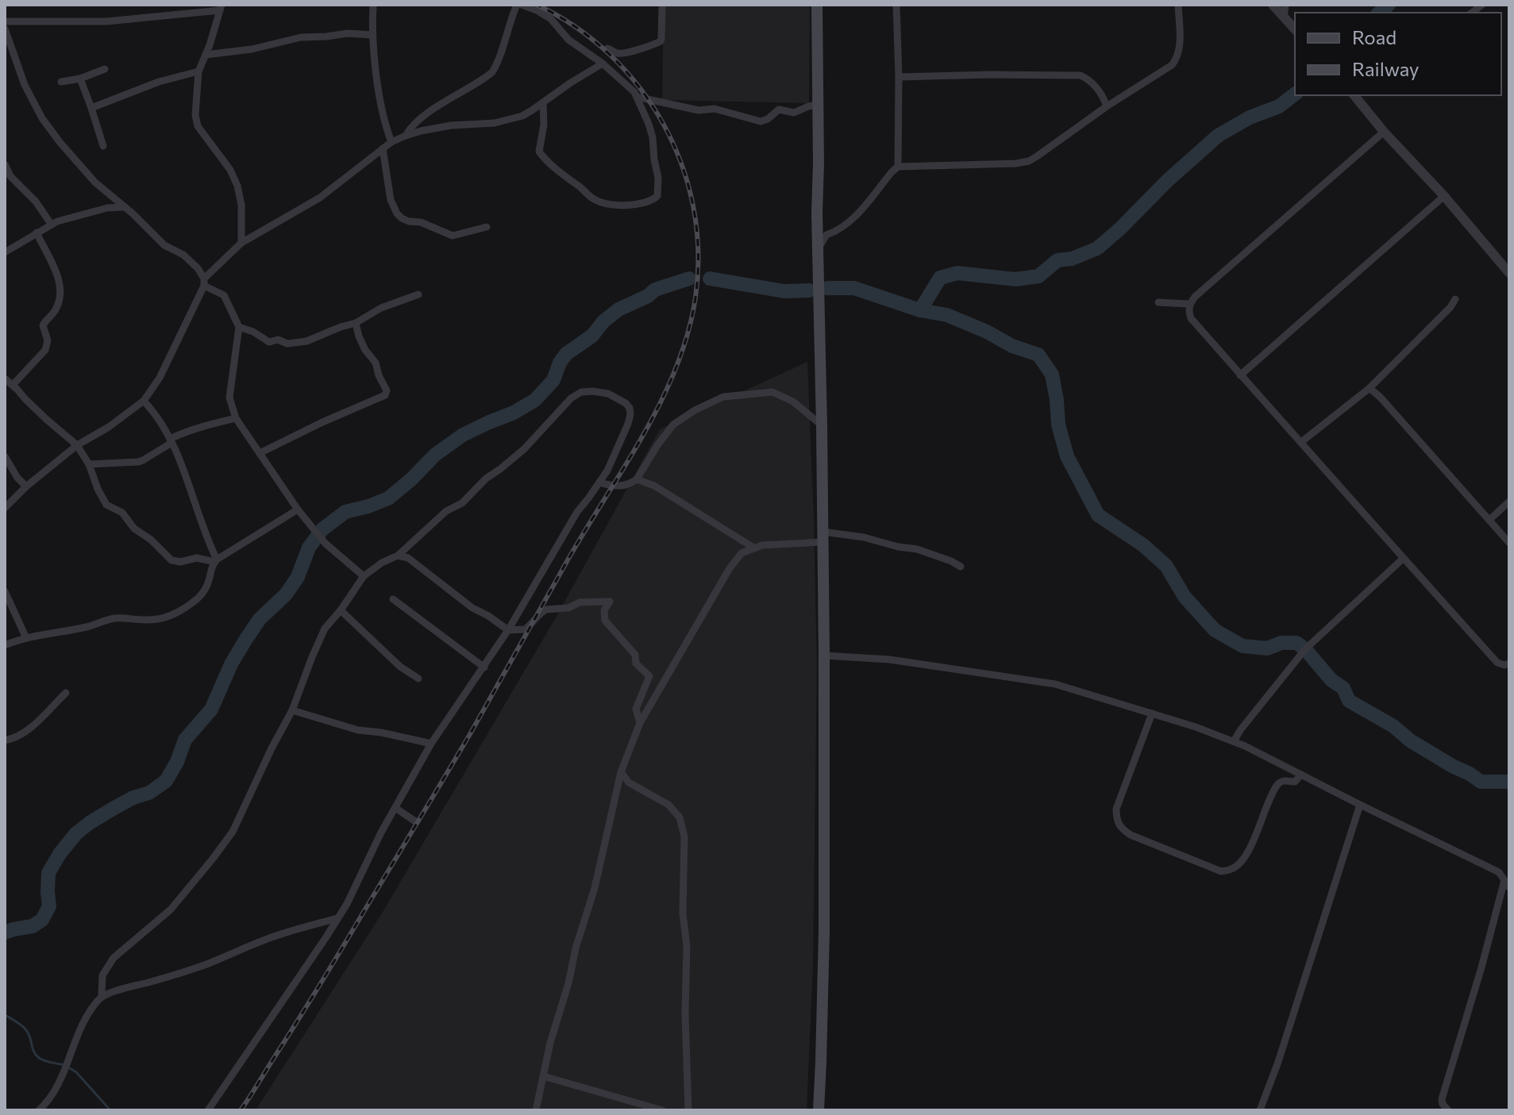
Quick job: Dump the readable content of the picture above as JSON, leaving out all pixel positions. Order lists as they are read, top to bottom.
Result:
{
  "legend": ["Road", "Railway"]
}
